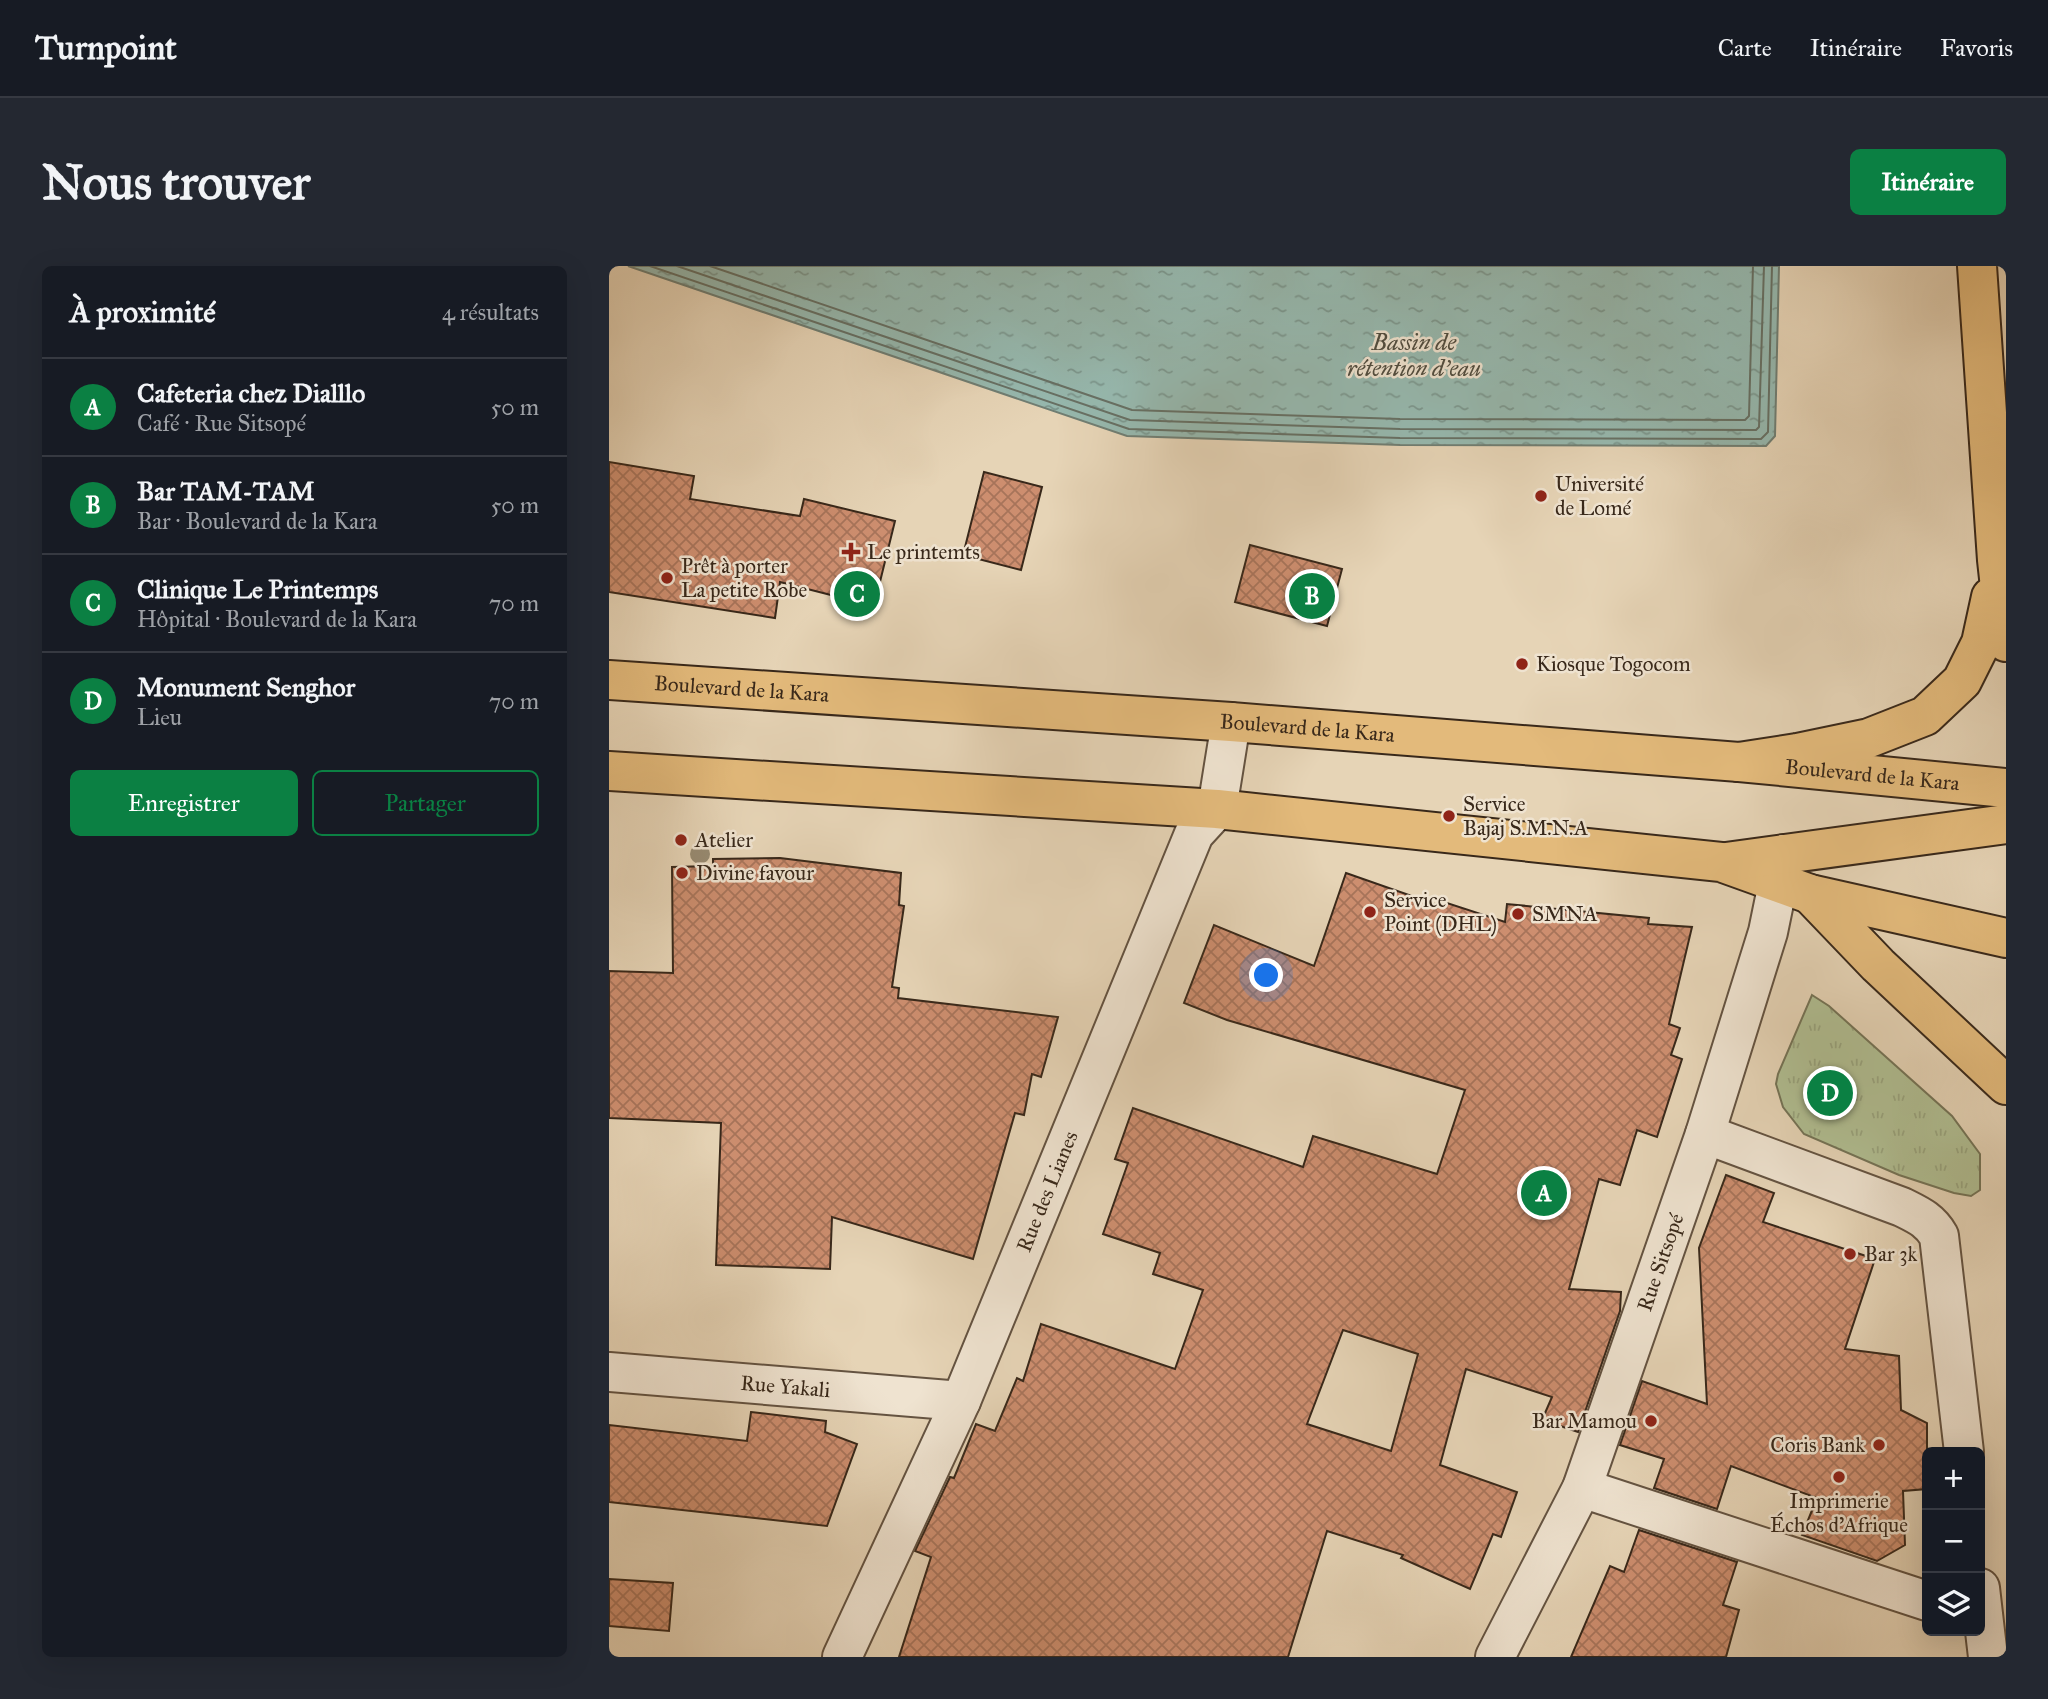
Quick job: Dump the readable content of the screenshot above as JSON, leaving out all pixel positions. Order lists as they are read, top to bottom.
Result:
{
  "streets": {
    "main road": ["Boulevard de la Kara"],
    "street": ["Rue des Lianes", "Rue Sitsopé", "Rue Yakali"]
  },
  "crossings": [
    ["Rue des Lianes", "Rue Yakali"]
  ],
  "water": ["Bassin de rétention d'eau"],
  "places": {
    "other": [
      "Université de Lomé",
      "Prêt à porter La petite Robe",
      "Kiosque Togocom",
      "Service Bajaj S.M.N.A",
      "Atelier",
      "Divine favour",
      "Service Point (DHL)",
      "SMNA",
      "Bar 3k",
      "Bar Mamou",
      "Coris Bank",
      "Imprimerie Échos d'Afrique"
    ],
    "health": ["Le printemts"]
  },
  "page": {
    "header": "Turnpoint",
    "nav": ["Carte", "Itinéraire", "Favoris"],
    "buttons": [
      "Itinéraire",
      ["Enregistrer", "Partager"]
    ],
    "title": "Nous trouver",
    "heading": ["À proximité", "4 résultats"],
    "list": [
      {
        "mark": "A",
        "name": "Cafeteria chez Dialllo",
        "note": "Café · Rue Sitsopé",
        "value": "50 m"
      },
      {
        "mark": "B",
        "name": "Bar TAM-TAM",
        "note": "Bar · Boulevard de la Kara",
        "value": "50 m"
      },
      {
        "mark": "C",
        "name": "Clinique Le Printemps",
        "note": "Hôpital · Boulevard de la Kara",
        "value": "70 m"
      },
      {
        "mark": "D",
        "name": "Monument Senghor",
        "note": "Lieu",
        "value": "70 m"
      }
    ],
    "pins": [
      "C",
      "B",
      "D",
      "A"
    ],
    "map_buttons": ["+", "−"]
  }
}
